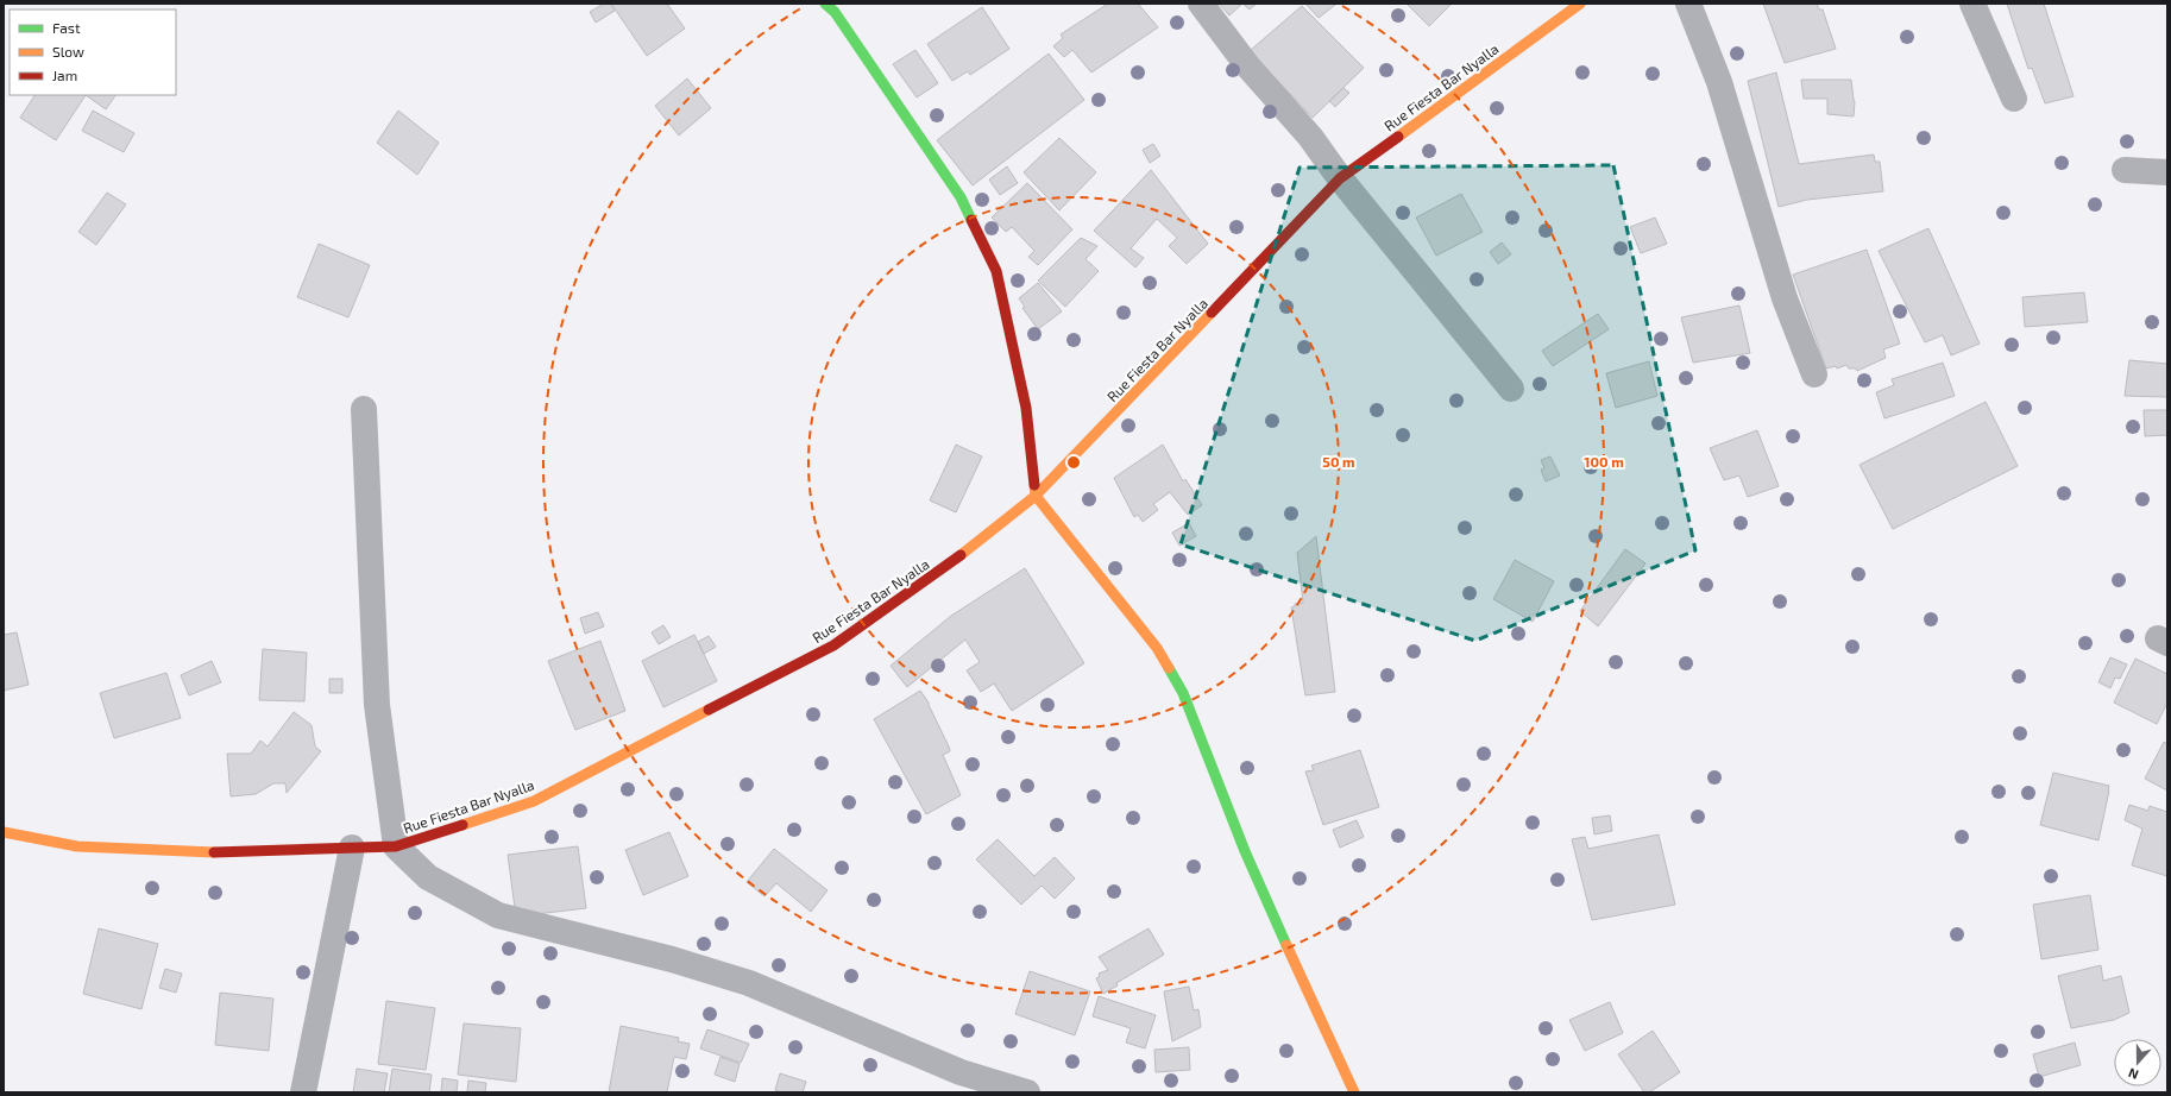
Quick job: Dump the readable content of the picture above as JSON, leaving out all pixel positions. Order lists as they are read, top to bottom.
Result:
{
  "streets": {
    "street": ["Rue Fiesta Bar Nyalla"]
  },
  "legend": ["Fast", "Slow", "Jam"],
  "north": "bottom",
  "rings": ["50 m", "100 m"]
}
